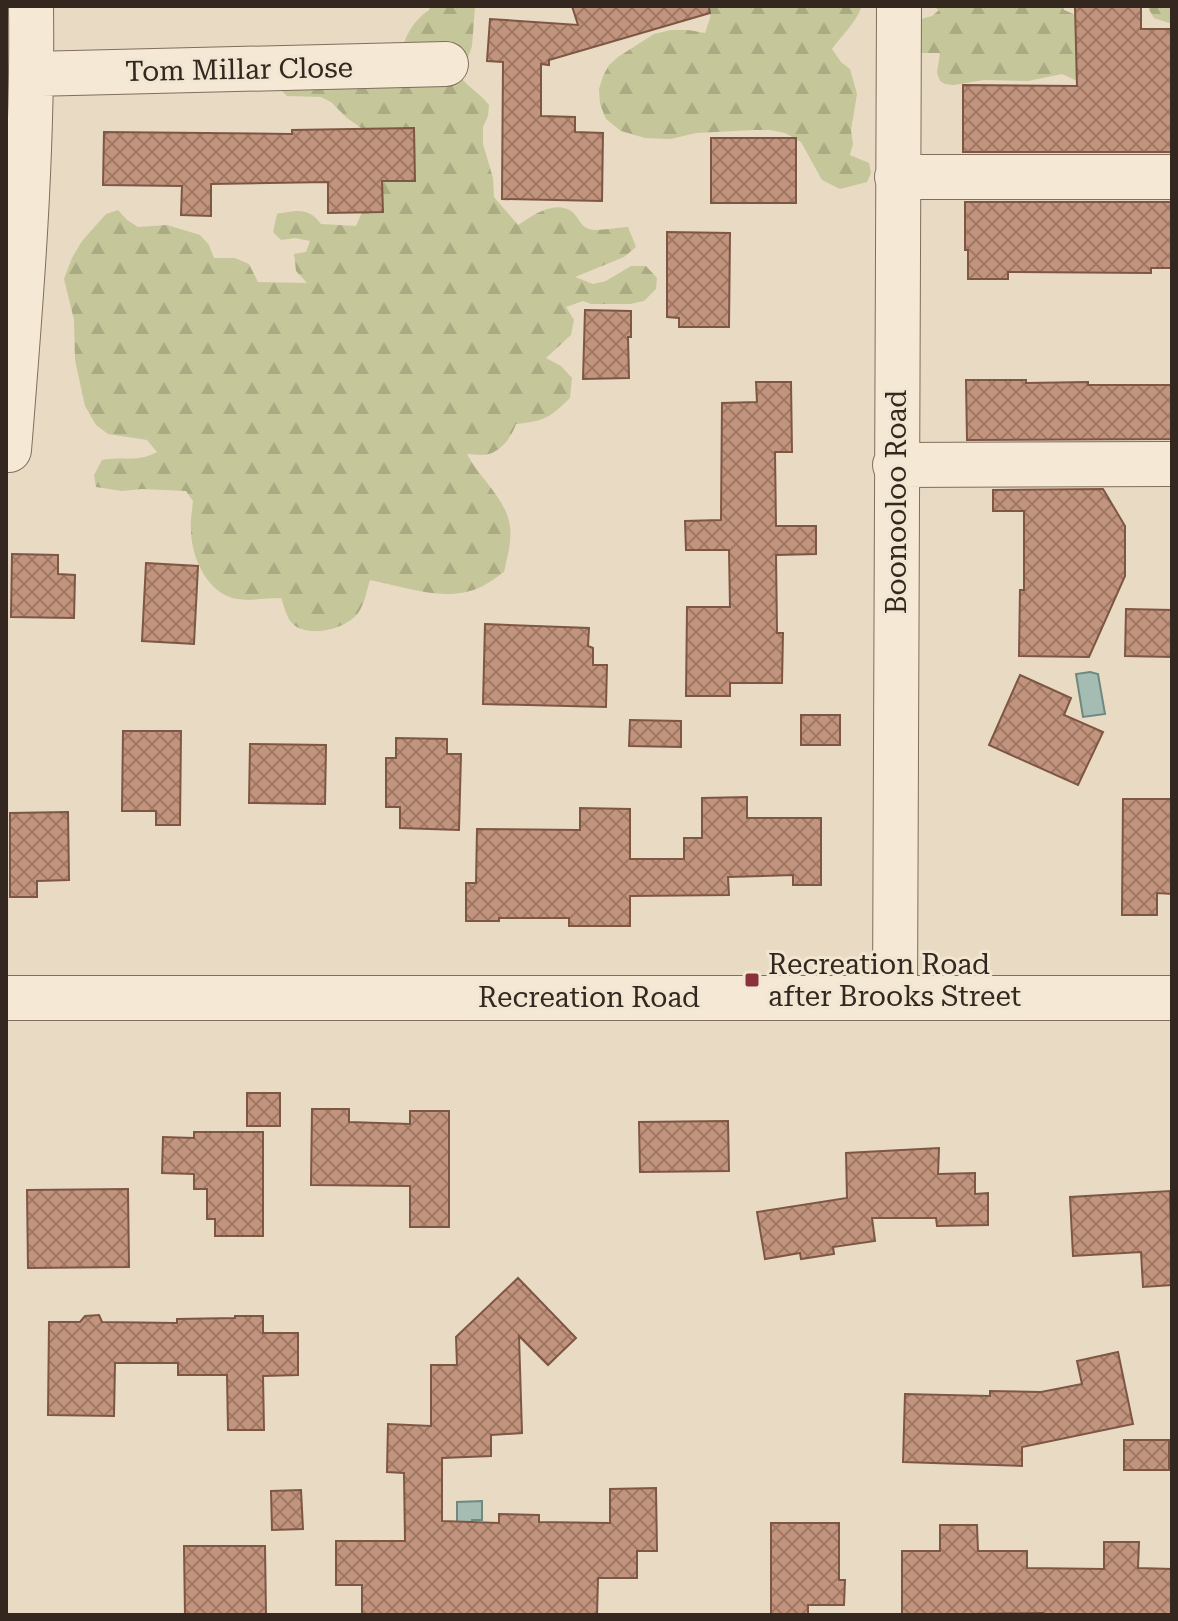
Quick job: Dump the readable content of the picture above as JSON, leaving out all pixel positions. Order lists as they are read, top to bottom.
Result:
{
  "streets": {
    "street": ["Tom Millar Close", "Boonooloo Road", "Recreation Road"]
  },
  "crossings": [
    ["Boonooloo Road", "Recreation Road"]
  ],
  "places": {
    "transit": ["Recreation Road after Brooks Street"]
  }
}
